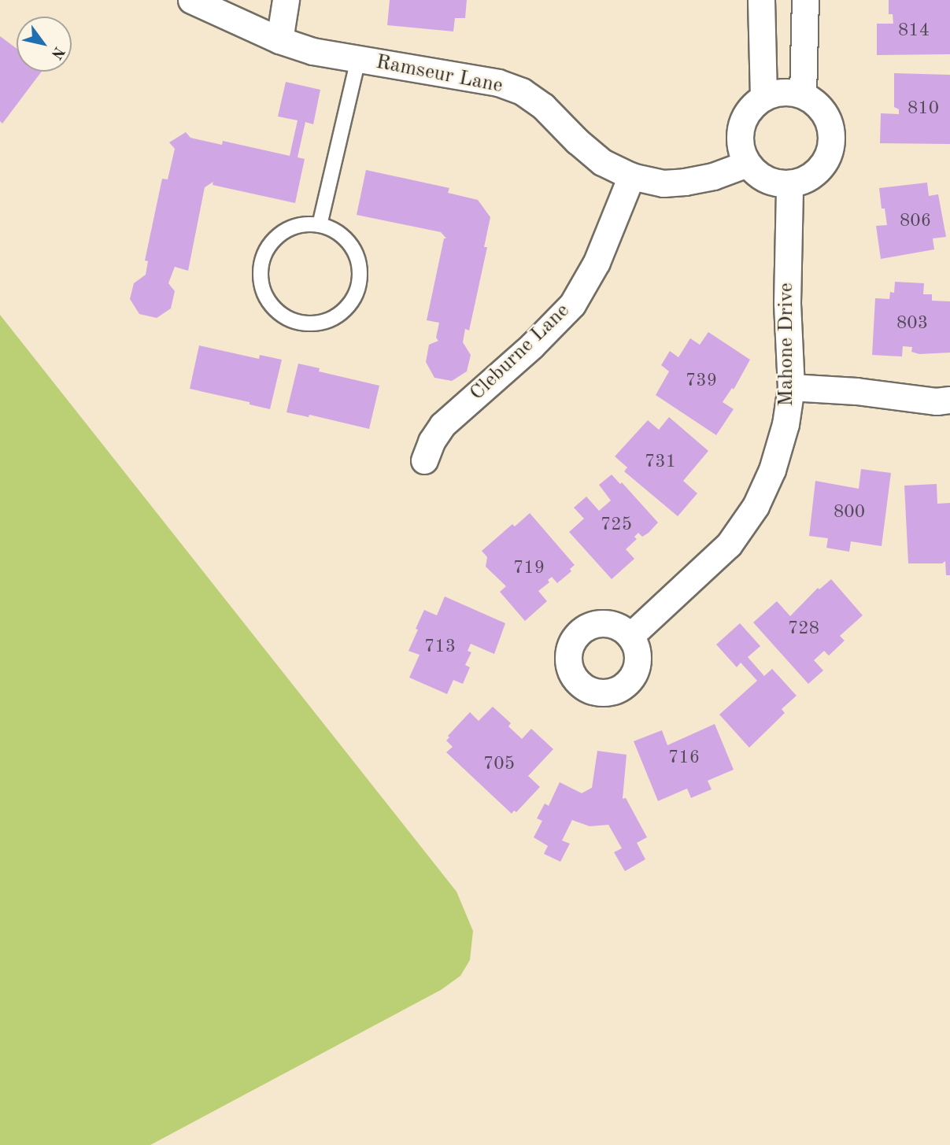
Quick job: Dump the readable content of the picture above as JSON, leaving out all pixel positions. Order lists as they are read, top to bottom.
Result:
{
  "streets": {
    "street": ["Ramseur Lane", "Mahone Drive", "Cleburne Lane"]
  },
  "crossings": [
    ["Ramseur Lane", "Mahone Drive"],
    ["Ramseur Lane", "Cleburne Lane"]
  ],
  "house_numbers": [
    "814",
    "810",
    "806",
    "803",
    "739",
    "731",
    "800",
    "725",
    "719",
    "728",
    "713",
    "716",
    "705"
  ],
  "north": "bottom right"
}
